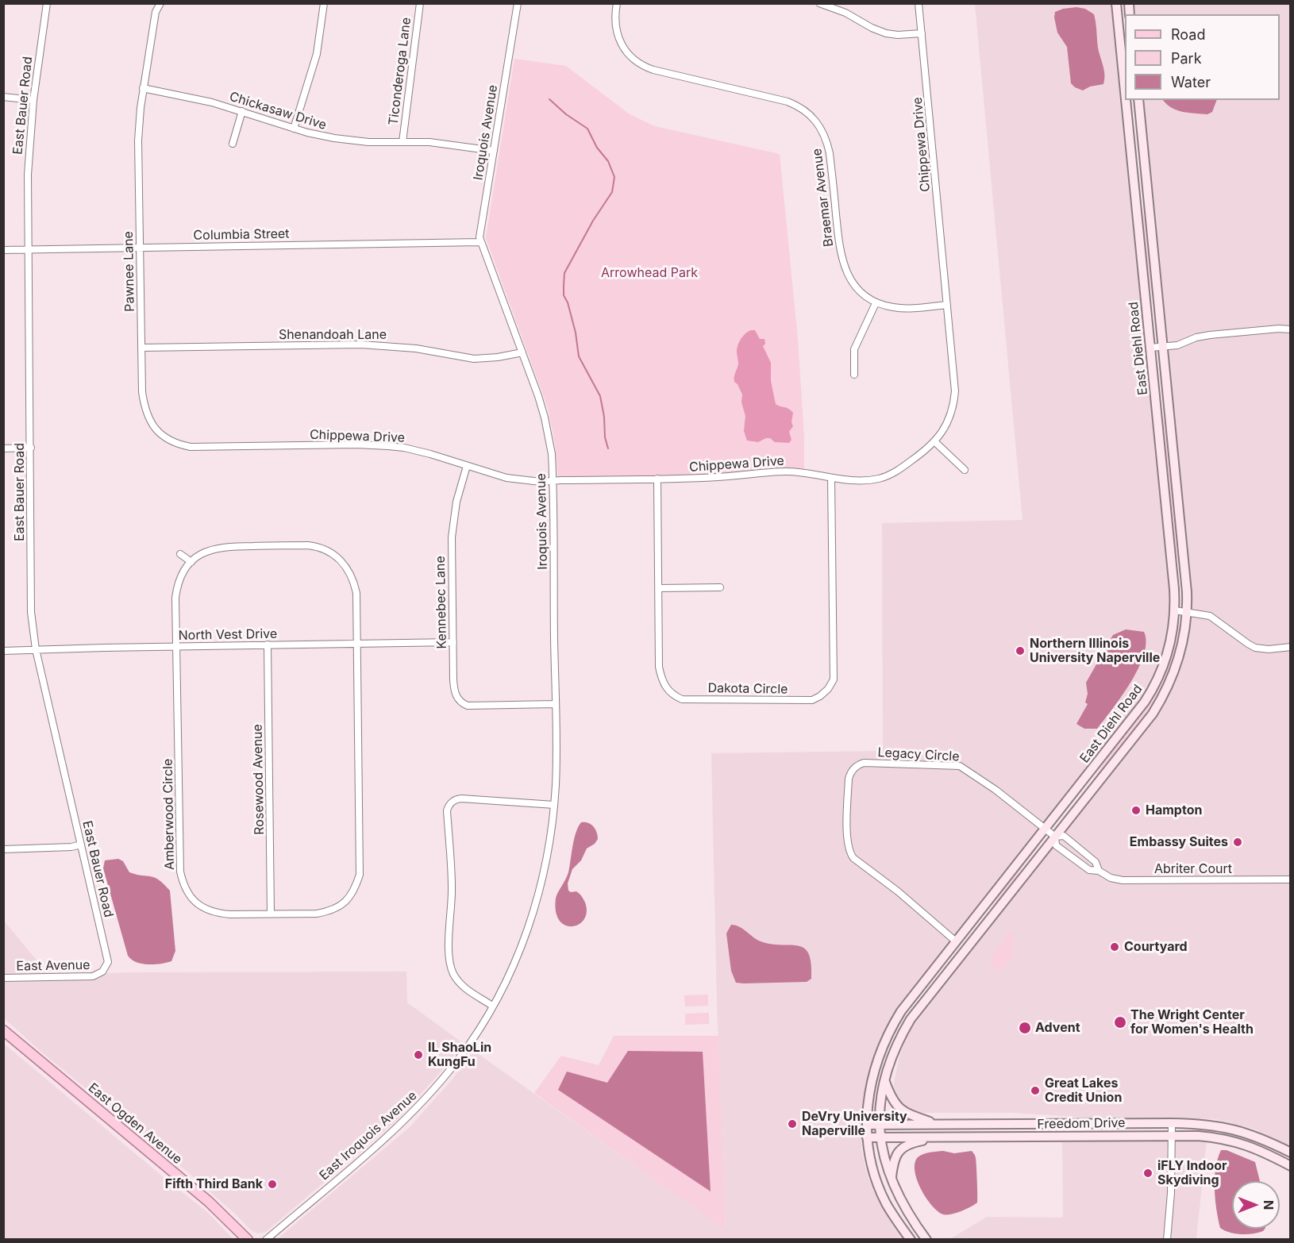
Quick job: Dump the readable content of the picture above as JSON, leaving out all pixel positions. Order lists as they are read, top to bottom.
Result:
{
  "streets": {
    "main road": ["East Ogden Avenue"],
    "street": [
      "Ticonderoga Lane",
      "East Bauer Road",
      "Chickasaw Drive",
      "Iroquois Avenue",
      "Chippewa Drive",
      "Braemar Avenue",
      "Columbia Street",
      "Pawnee Lane",
      "Shenandoah Lane",
      "East Diehl Road",
      "Kennebec Lane",
      "North Vest Drive",
      "Dakota Circle",
      "Legacy Circle",
      "Rosewood Avenue",
      "Amberwood Circle",
      "Abriter Court",
      "East Avenue",
      "Freedom Drive",
      "East Iroquois Avenue"
    ]
  },
  "crossings": [
    ["Ticonderoga Lane", "Chickasaw Drive"],
    ["East Bauer Road", "Columbia Street"],
    ["East Bauer Road", "North Vest Drive"],
    ["East Bauer Road", "East Avenue"],
    ["Chickasaw Drive", "Iroquois Avenue"],
    ["Chickasaw Drive", "Pawnee Lane"],
    ["Iroquois Avenue", "Chippewa Drive"],
    ["Iroquois Avenue", "Columbia Street"],
    ["Iroquois Avenue", "Shenandoah Lane"],
    ["Iroquois Avenue", "Kennebec Lane"],
    ["Iroquois Avenue", "East Iroquois Avenue"],
    ["Chippewa Drive", "Braemar Avenue"],
    ["Chippewa Drive", "Pawnee Lane"],
    ["Chippewa Drive", "Kennebec Lane"],
    ["Chippewa Drive", "Dakota Circle"],
    ["Columbia Street", "Pawnee Lane"],
    ["Pawnee Lane", "Shenandoah Lane"],
    ["East Diehl Road", "Legacy Circle"],
    ["East Diehl Road", "Abriter Court"],
    ["East Diehl Road", "Freedom Drive"],
    ["Kennebec Lane", "North Vest Drive"],
    ["North Vest Drive", "Rosewood Avenue"],
    ["North Vest Drive", "Amberwood Circle"],
    ["Legacy Circle", "Abriter Court"],
    ["Rosewood Avenue", "Amberwood Circle"]
  ],
  "parks": ["Arrowhead Park"],
  "places": [
    "Northern Illinois University Naperville",
    "Hampton",
    "Embassy Suites",
    "Courtyard",
    "The Wright Center for Women's Health",
    "Advent",
    "IL ShaoLin KungFu",
    "Great Lakes Credit Union",
    "DeVry University Naperville",
    "iFLY Indoor Skydiving",
    "Fifth Third Bank"
  ],
  "legend": ["Road", "Park", "Water"],
  "north": "right"
}
